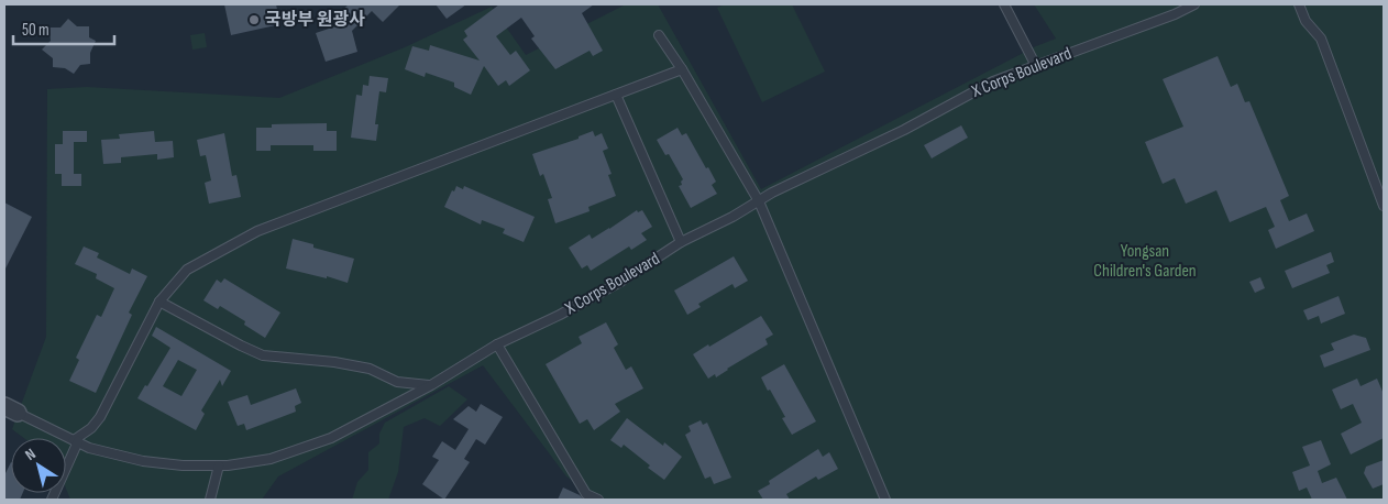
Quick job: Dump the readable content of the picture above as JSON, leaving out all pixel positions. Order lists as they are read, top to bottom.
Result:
{
  "streets": {
    "lane": ["X Corps Boulevard"]
  },
  "parks": ["Yongsan Children's Garden"],
  "places": ["국방부 원광사"],
  "scale_bar": "50 m",
  "north": "top left"
}
